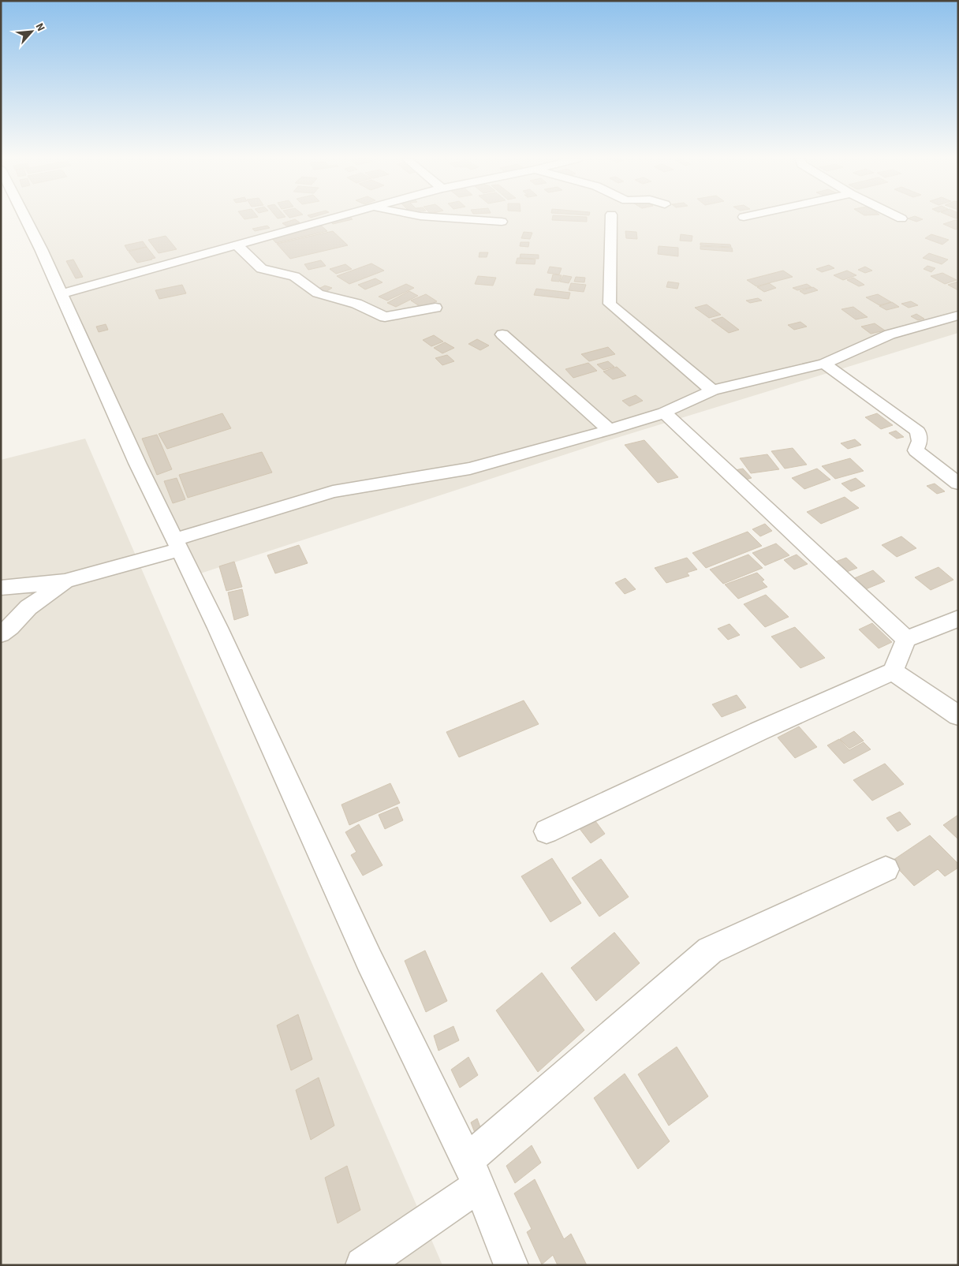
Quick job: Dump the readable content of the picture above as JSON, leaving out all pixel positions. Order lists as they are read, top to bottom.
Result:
{
  "north": "top right"
}
